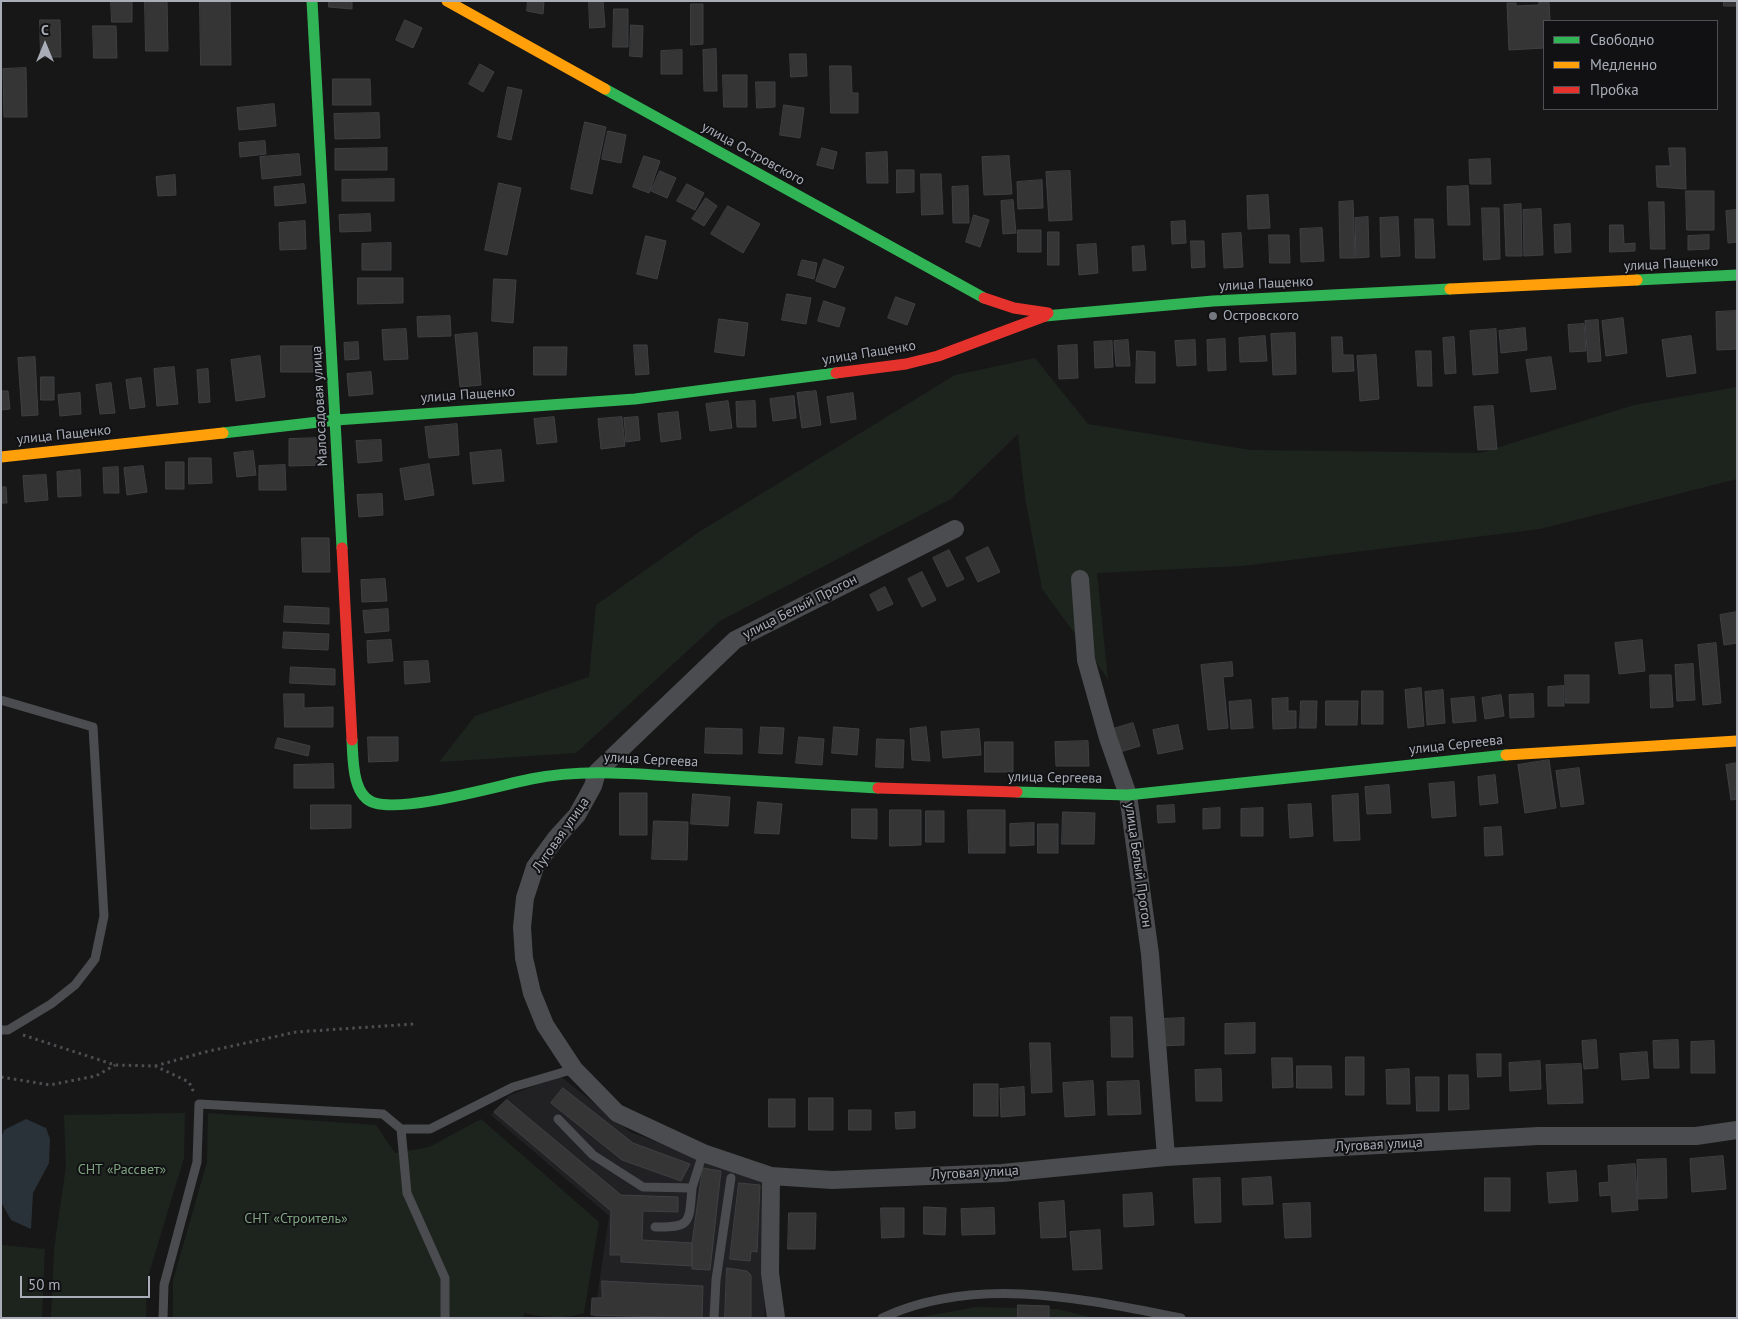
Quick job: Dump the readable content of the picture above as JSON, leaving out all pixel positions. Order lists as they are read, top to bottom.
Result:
{
  "streets": {
    "street": [
      "улица Островского",
      "улица Пащенко",
      "Малосадовая улица",
      "улица Белый Прогон",
      "улица Сергеева",
      "Луговая улица"
    ]
  },
  "crossings": [
    ["улица Островского", "улица Пащенко"],
    ["улица Пащенко", "Малосадовая улица"],
    ["Малосадовая улица", "улица Сергеева"],
    ["улица Белый Прогон", "улица Сергеева"],
    ["улица Белый Прогон", "Луговая улица"],
    ["улица Сергеева", "Луговая улица"]
  ],
  "parks": ["СНТ «Рассвет»", "СНТ «Строитель»"],
  "places": ["Островского"],
  "legend": ["Свободно", "Медленно", "Пробка"],
  "scale_bar": "50 m",
  "north": "top"
}
